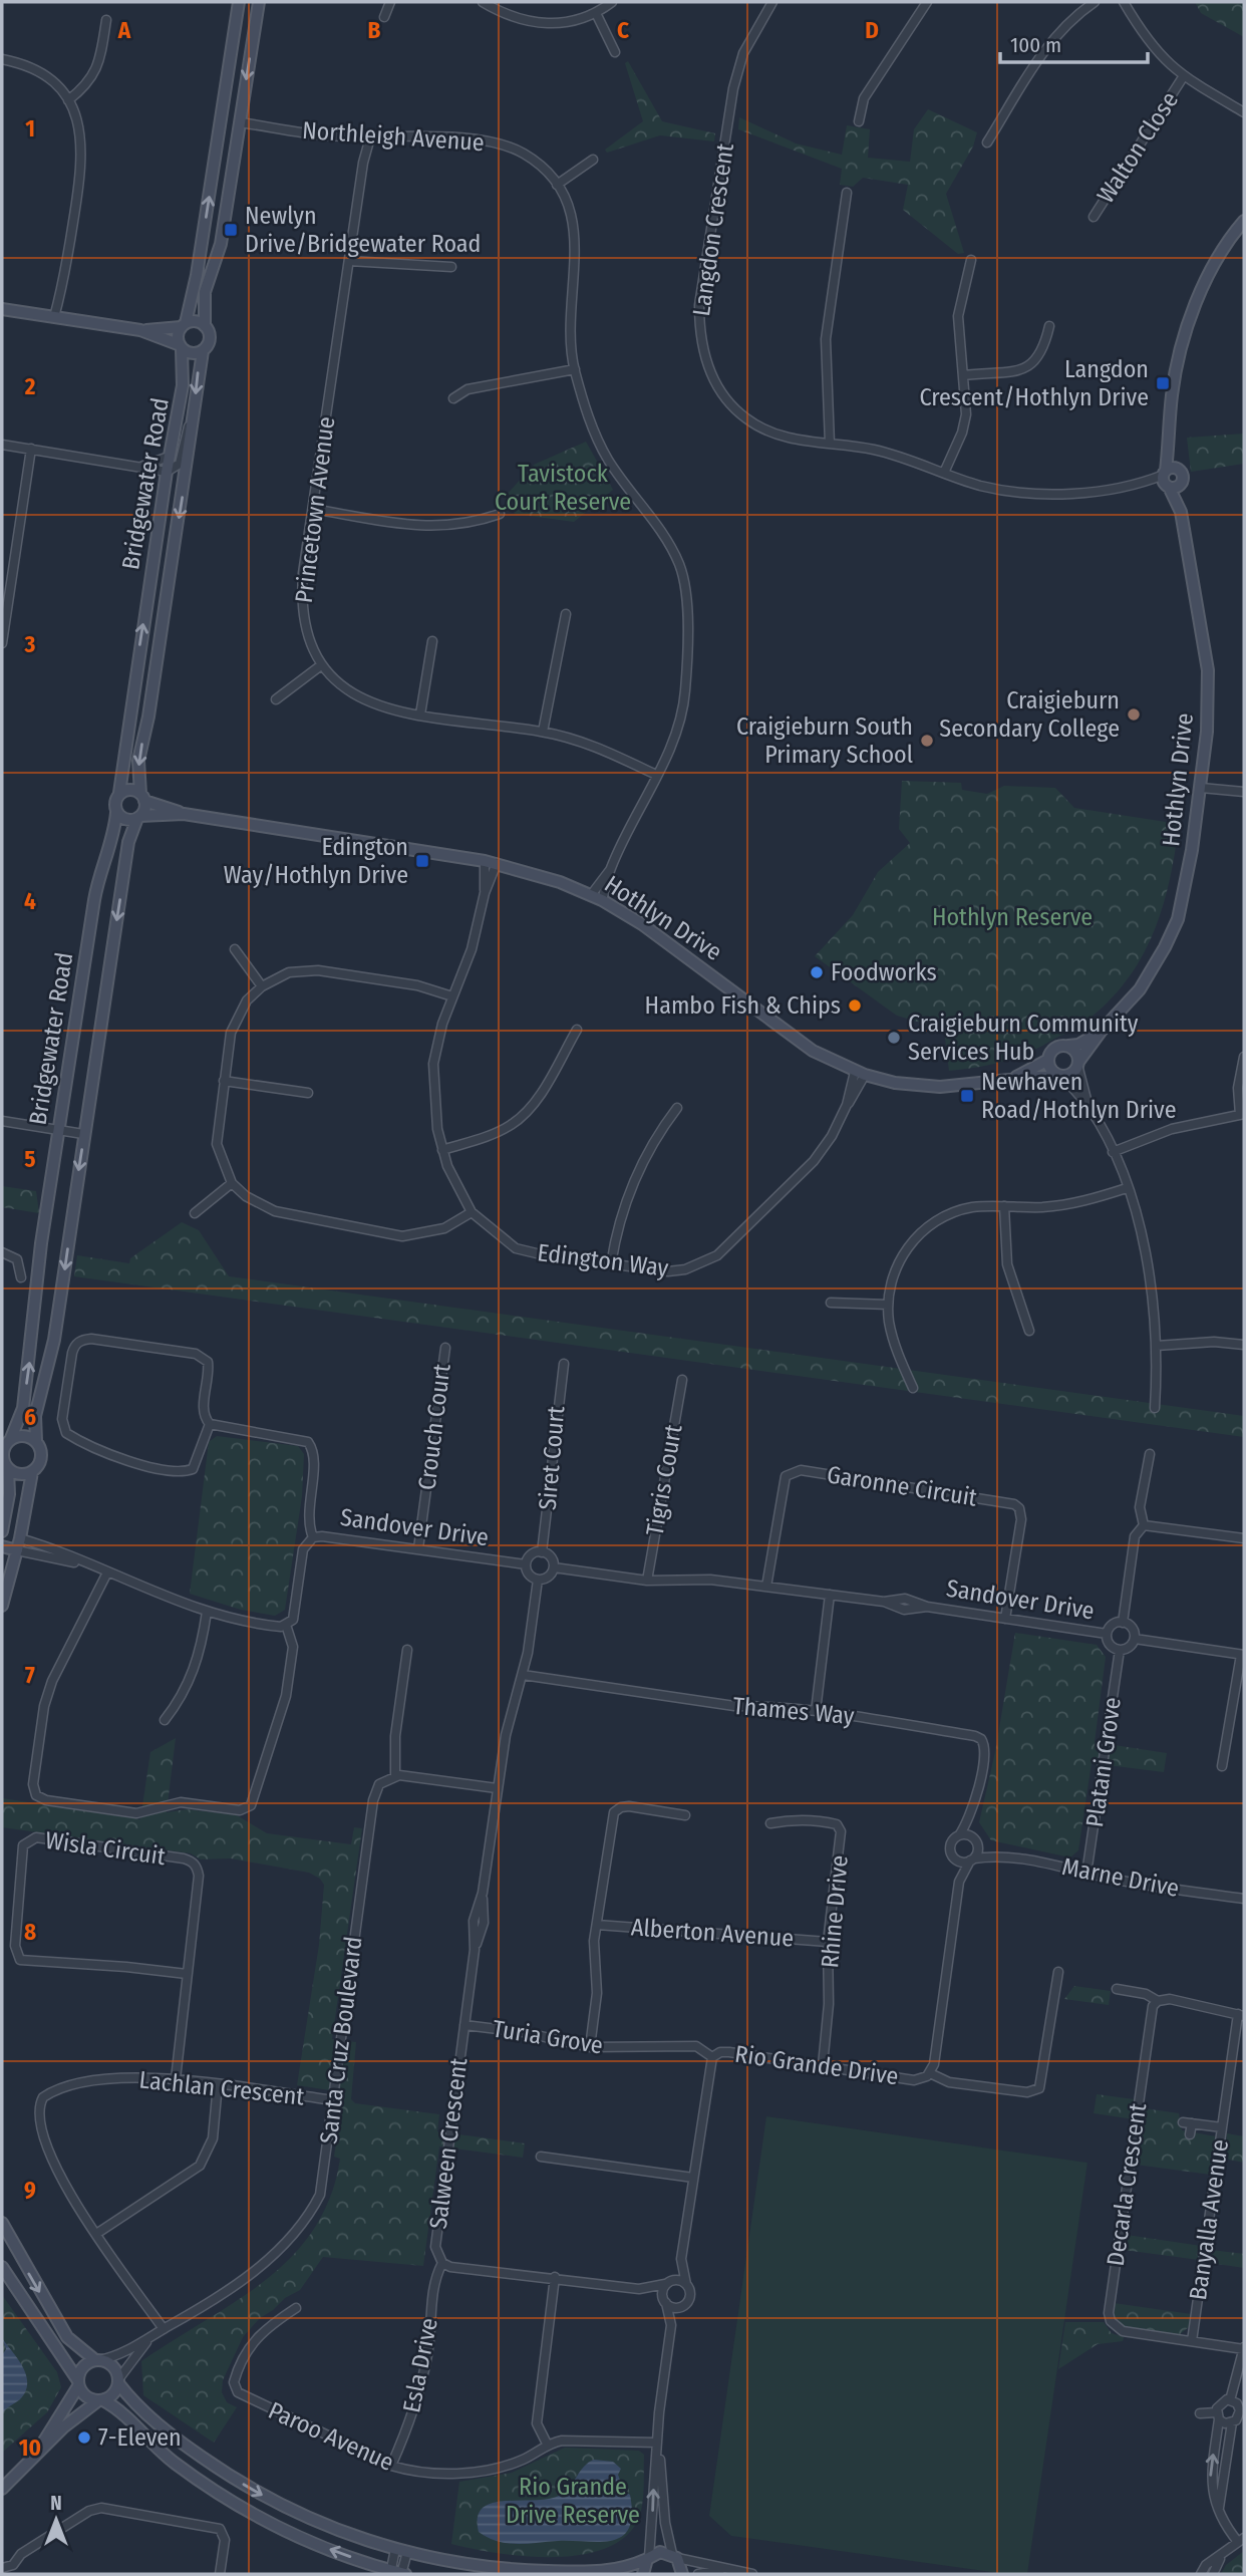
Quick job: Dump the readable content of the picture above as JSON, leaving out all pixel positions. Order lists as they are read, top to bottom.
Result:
{
  "streets": {
    "street": [
      "Northleigh Avenue",
      "Walton Close",
      "Langdon Crescent",
      "Bridgewater Road",
      "Princetown Avenue",
      "Hothlyn Drive",
      "Edington Way",
      "Crouch Court",
      "Siret Court",
      "Tigris Court",
      "Garonne Circuit",
      "Sandover Drive",
      "Thames Way",
      "Platani Grove",
      "Wisla Circuit",
      "Marne Drive",
      "Rhine Drive",
      "Alberton Avenue",
      "Turia Grove",
      "Santa Cruz Boulevard",
      "Rio Grande Drive",
      "Lachlan Crescent",
      "Salween Crescent",
      "Decarla Crescent",
      "Banyalla Avenue",
      "Esla Drive",
      "Paroo Avenue"
    ]
  },
  "crossings": [
    ["Northleigh Avenue", "Princetown Avenue"],
    ["Northleigh Avenue", "Hothlyn Drive"],
    ["Langdon Crescent", "Hothlyn Drive"],
    ["Bridgewater Road", "Hothlyn Drive"],
    ["Hothlyn Drive", "Edington Way"],
    ["Crouch Court", "Sandover Drive"],
    ["Siret Court", "Sandover Drive"],
    ["Siret Court", "Salween Crescent"],
    ["Tigris Court", "Sandover Drive"],
    ["Garonne Circuit", "Sandover Drive"],
    ["Sandover Drive", "Platani Grove"],
    ["Sandover Drive", "Salween Crescent"],
    ["Thames Way", "Marne Drive"],
    ["Thames Way", "Rio Grande Drive"],
    ["Thames Way", "Salween Crescent"],
    ["Platani Grove", "Marne Drive"],
    ["Wisla Circuit", "Lachlan Crescent"],
    ["Marne Drive", "Rio Grande Drive"],
    ["Rhine Drive", "Alberton Avenue"],
    ["Rhine Drive", "Rio Grande Drive"],
    ["Turia Grove", "Rio Grande Drive"],
    ["Turia Grove", "Salween Crescent"],
    ["Santa Cruz Boulevard", "Lachlan Crescent"],
    ["Rio Grande Drive", "Salween Crescent"],
    ["Salween Crescent", "Esla Drive"],
    ["Decarla Crescent", "Banyalla Avenue"],
    ["Esla Drive", "Paroo Avenue"]
  ],
  "parks": ["Tavistock Court Reserve", "Hothlyn Reserve", "Rio Grande Drive Reserve"],
  "places": {
    "transit": [
      "Newlyn Drive/Bridgewater Road",
      "Langdon Crescent/Hothlyn Drive",
      "Edington Way/Hothlyn Drive",
      "Newhaven Road/Hothlyn Drive"
    ],
    "other": [
      "Craigieburn Secondary College",
      "Craigieburn South Primary School",
      "Foodworks",
      "Hambo Fish & Chips",
      "Craigieburn Community Services Hub",
      "7-Eleven"
    ]
  },
  "scale_bar": "100 m",
  "north": "top",
  "grid": {
    "columns": [
      "A",
      "B",
      "C",
      "D"
    ],
    "rows": [
      "1",
      "2",
      "3",
      "4",
      "5",
      "6",
      "7",
      "8",
      "9",
      "10"
    ]
  }
}
